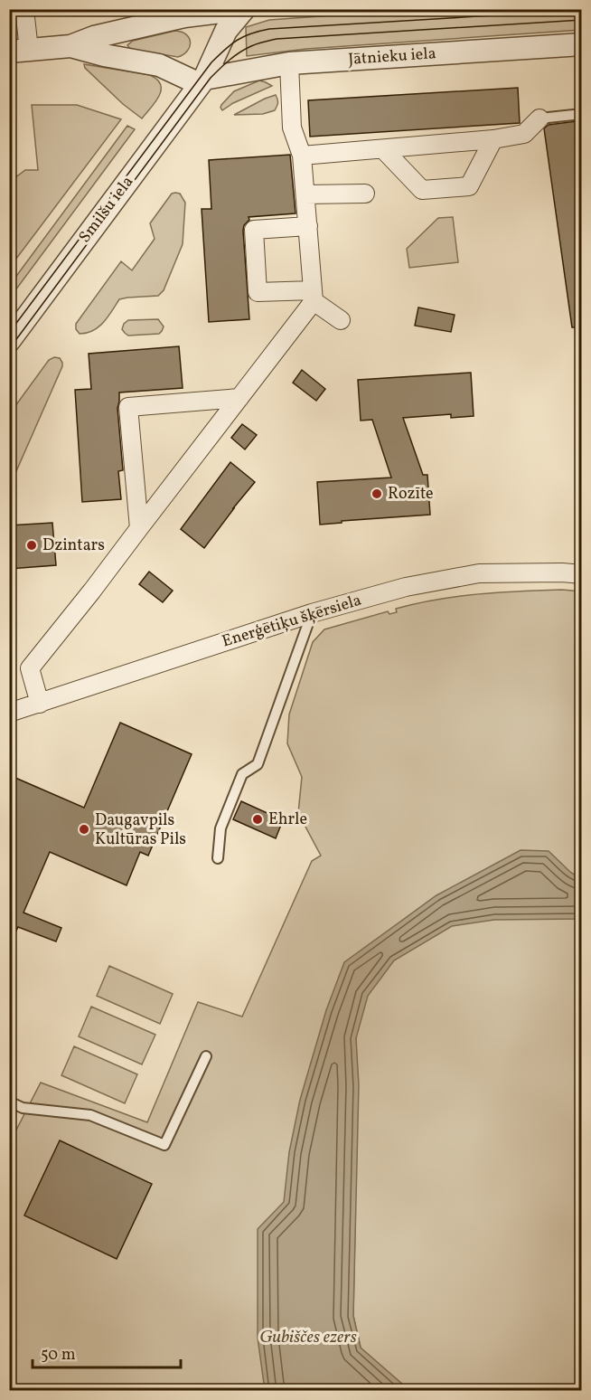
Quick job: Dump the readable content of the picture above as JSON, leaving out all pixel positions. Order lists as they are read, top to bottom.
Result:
{
  "streets": {
    "street": ["Jātnieku iela", "Smilšu iela", "Enerģētiķu šķērsiela"]
  },
  "crossings": [
    ["Jātnieku iela", "Smilšu iela"]
  ],
  "water": ["Gubiščes ezers"],
  "places": [
    "Rozīte",
    "Dzintars",
    "Ehrle",
    "Daugavpils Kultūras Pils"
  ],
  "scale_bar": "50 m"
}
